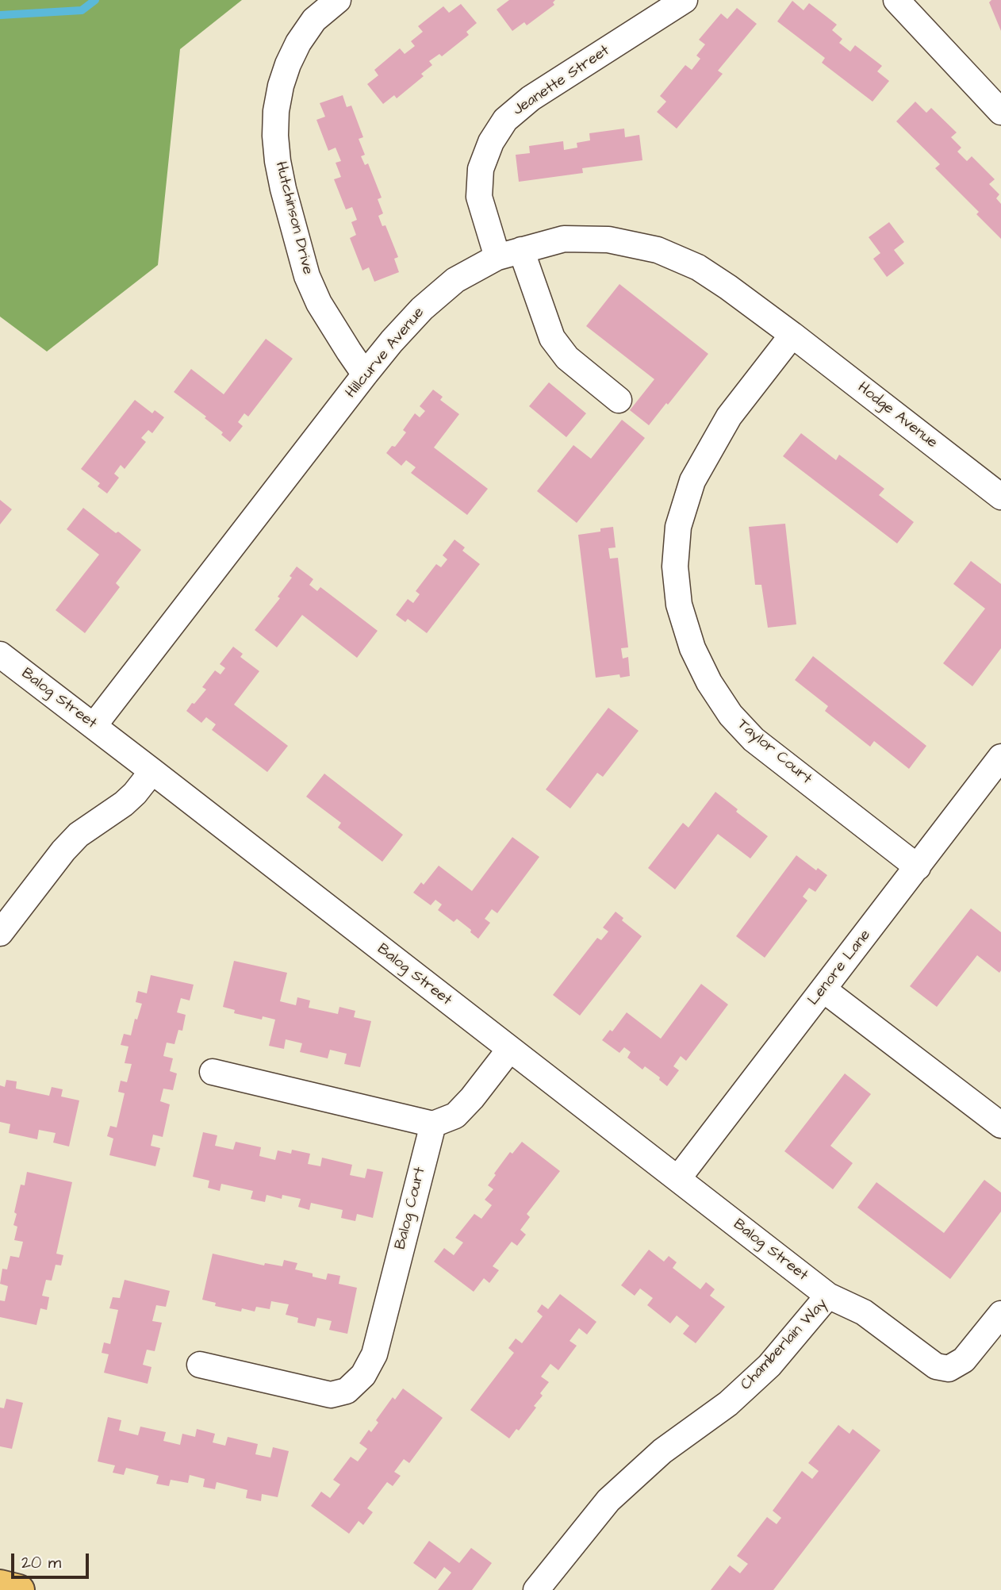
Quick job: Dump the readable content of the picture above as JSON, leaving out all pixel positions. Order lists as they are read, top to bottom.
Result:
{
  "streets": {
    "street": [
      "Jeanette Street",
      "Hutchinson Drive",
      "Hillcurve Avenue",
      "Hodge Avenue",
      "Balog Street",
      "Taylor Court",
      "Lenore Lane",
      "Balog Court",
      "Chamberlain Way"
    ]
  },
  "crossings": [
    ["Jeanette Street", "Hillcurve Avenue"],
    ["Hutchinson Drive", "Hillcurve Avenue"],
    ["Hillcurve Avenue", "Hodge Avenue"],
    ["Hillcurve Avenue", "Balog Street"],
    ["Hillcurve Avenue", "Taylor Court"],
    ["Hodge Avenue", "Taylor Court"],
    ["Balog Street", "Lenore Lane"],
    ["Balog Street", "Chamberlain Way"],
    ["Taylor Court", "Lenore Lane"]
  ],
  "scale_bar": "20 m"
}
